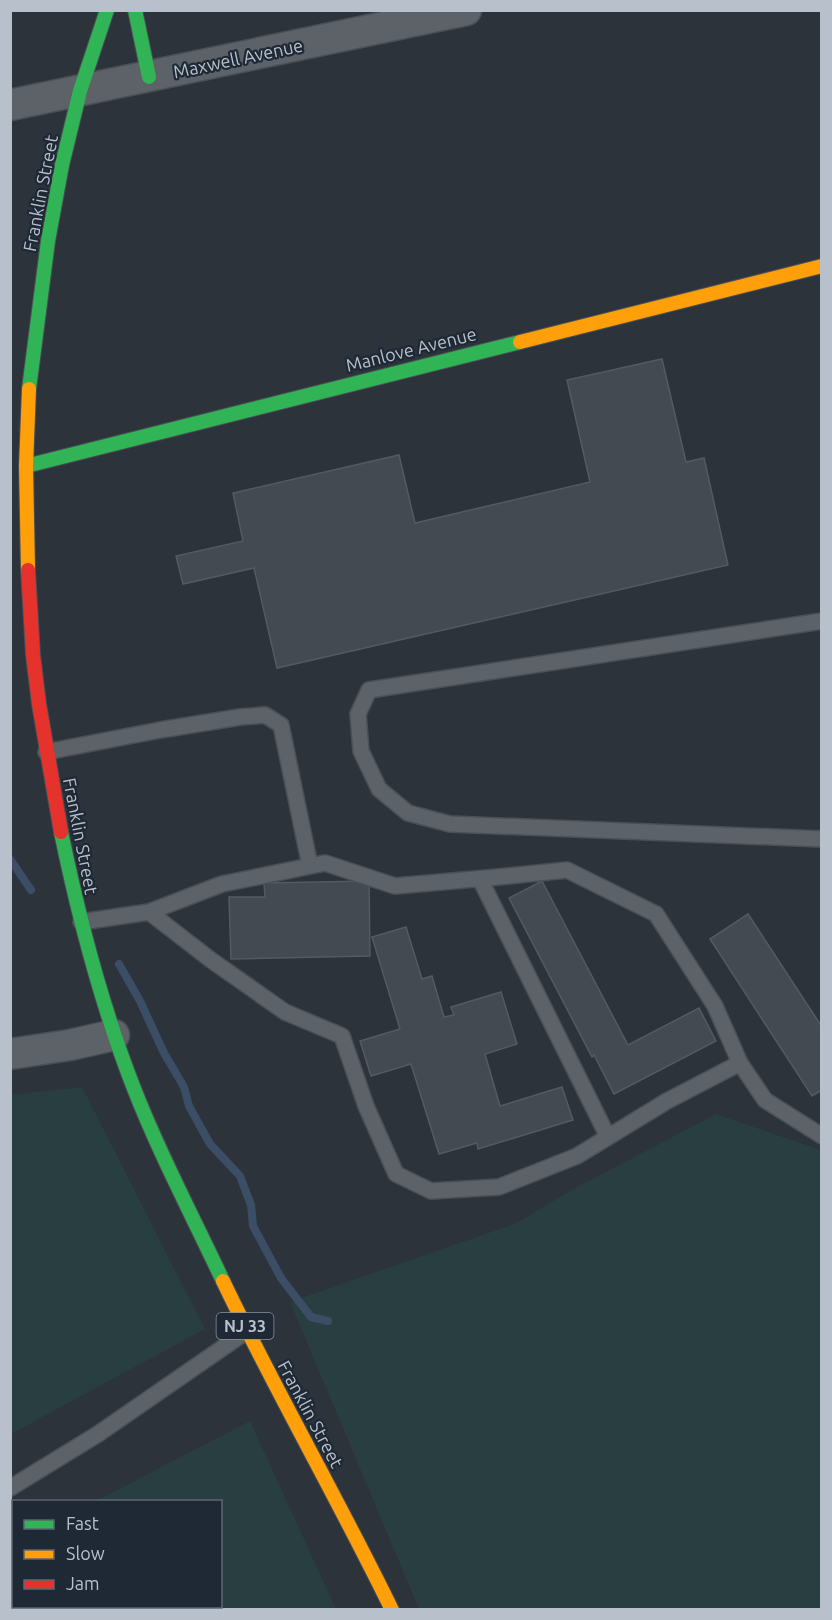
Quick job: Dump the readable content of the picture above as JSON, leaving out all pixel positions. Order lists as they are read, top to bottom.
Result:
{
  "streets": {
    "main road": ["Franklin Street", "Manlove Avenue", "NJ 33"],
    "street": ["Maxwell Avenue"]
  },
  "crossings": [
    ["Maxwell Avenue", "Franklin Street"],
    ["Franklin Street", "Manlove Avenue"]
  ],
  "legend": ["Fast", "Slow", "Jam"]
}
